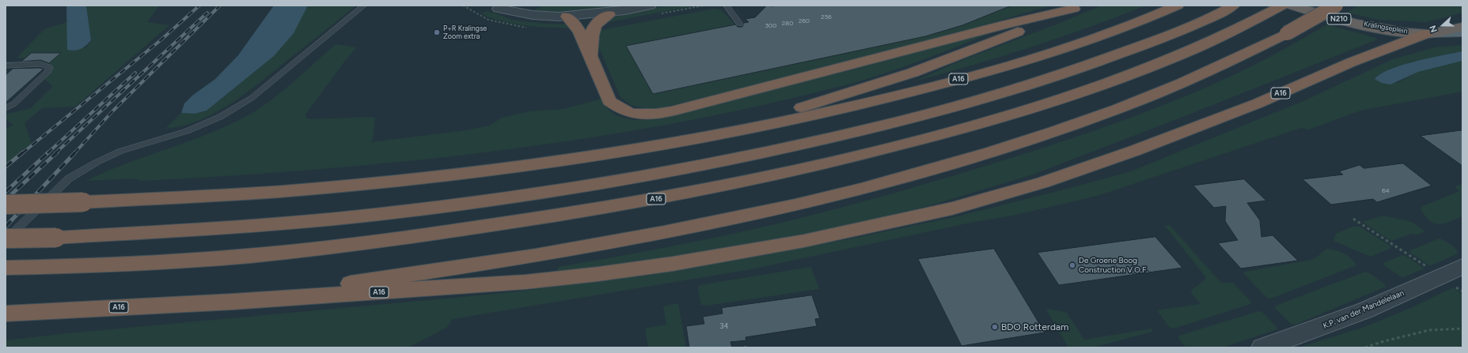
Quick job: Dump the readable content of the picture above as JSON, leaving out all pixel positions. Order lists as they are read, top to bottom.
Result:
{
  "streets": {
    "highway": ["N210", "Kralingseplein", "A16"],
    "street": ["K.P. van der Mandelelaan"]
  },
  "crossings": [
    ["Kralingseplein", "A16"]
  ],
  "places": ["P+R Kralingse Zoom extra", "De Groene Boog Construction V.O.F.", "BDO Rotterdam"],
  "house_numbers": [
    "256",
    "260",
    "280",
    "300",
    "64",
    "34"
  ],
  "north": "left"
}
